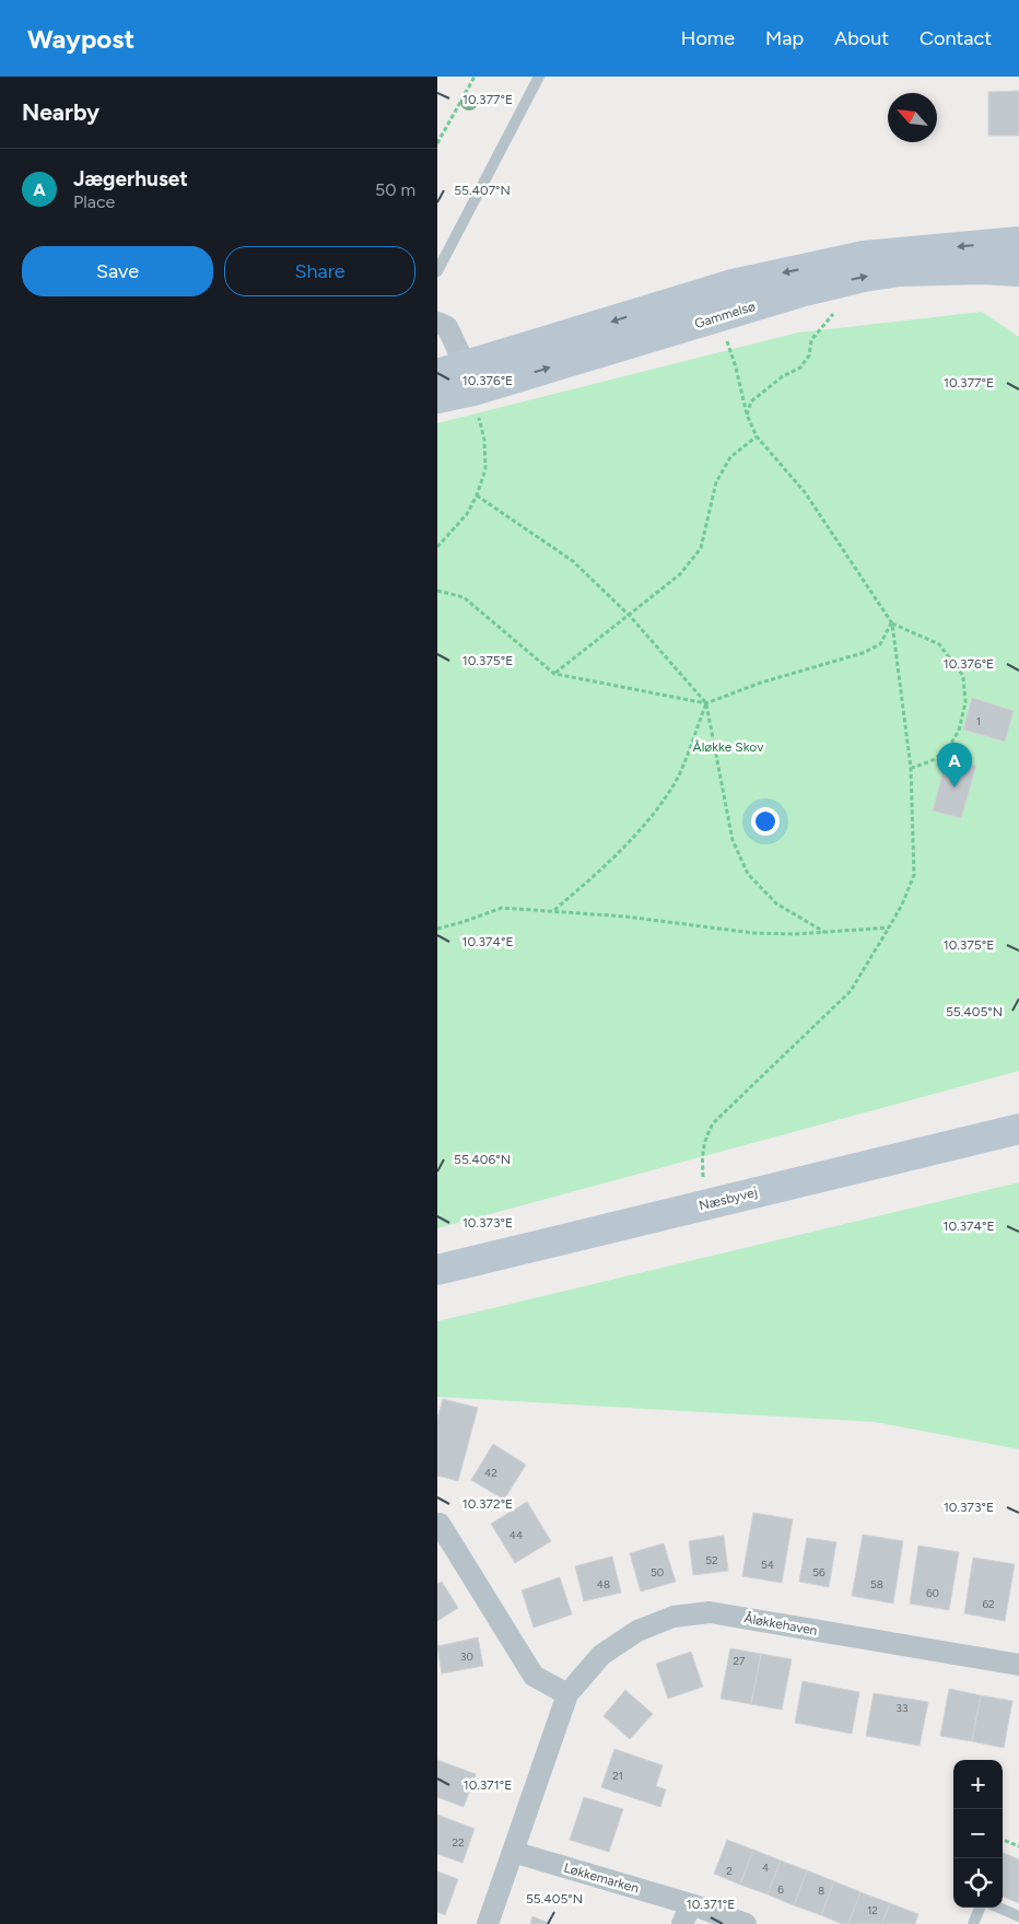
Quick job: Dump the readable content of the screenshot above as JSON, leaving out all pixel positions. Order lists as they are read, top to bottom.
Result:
{
  "streets": {
    "street": [
      "Gammelsø",
      "Næsbyvej",
      "Åløkkehaven",
      "Løkkemarken"
    ]
  },
  "crossings": [
    ["Åløkkehaven", "Løkkemarken"]
  ],
  "parks": ["Åløkke Skov"],
  "house_numbers": [
    "1",
    "42",
    "44",
    "52",
    "54",
    "50",
    "56",
    "48",
    "58",
    "60",
    "62",
    "30",
    "27",
    "33",
    "21",
    "22",
    "4",
    "2",
    "6",
    "8",
    "12"
  ],
  "north": "top left",
  "page": {
    "header": "Waypost",
    "nav": [
      "Home",
      "Map",
      "About",
      "Contact"
    ],
    "heading": "Nearby",
    "list": [
      {
        "mark": "A",
        "name": "Jægerhuset",
        "note": "Place",
        "value": "50 m"
      }
    ],
    "buttons": ["Save", "Share"],
    "pins": "A",
    "map_buttons": ["+", "−"]
  },
  "coordinates": [
    "10.377°E",
    "55.407°N",
    "10.376°E",
    "10.375°E",
    "10.374°E",
    "55.405°N",
    "55.406°N",
    "10.373°E",
    "10.372°E",
    "10.371°E"
  ]
}
